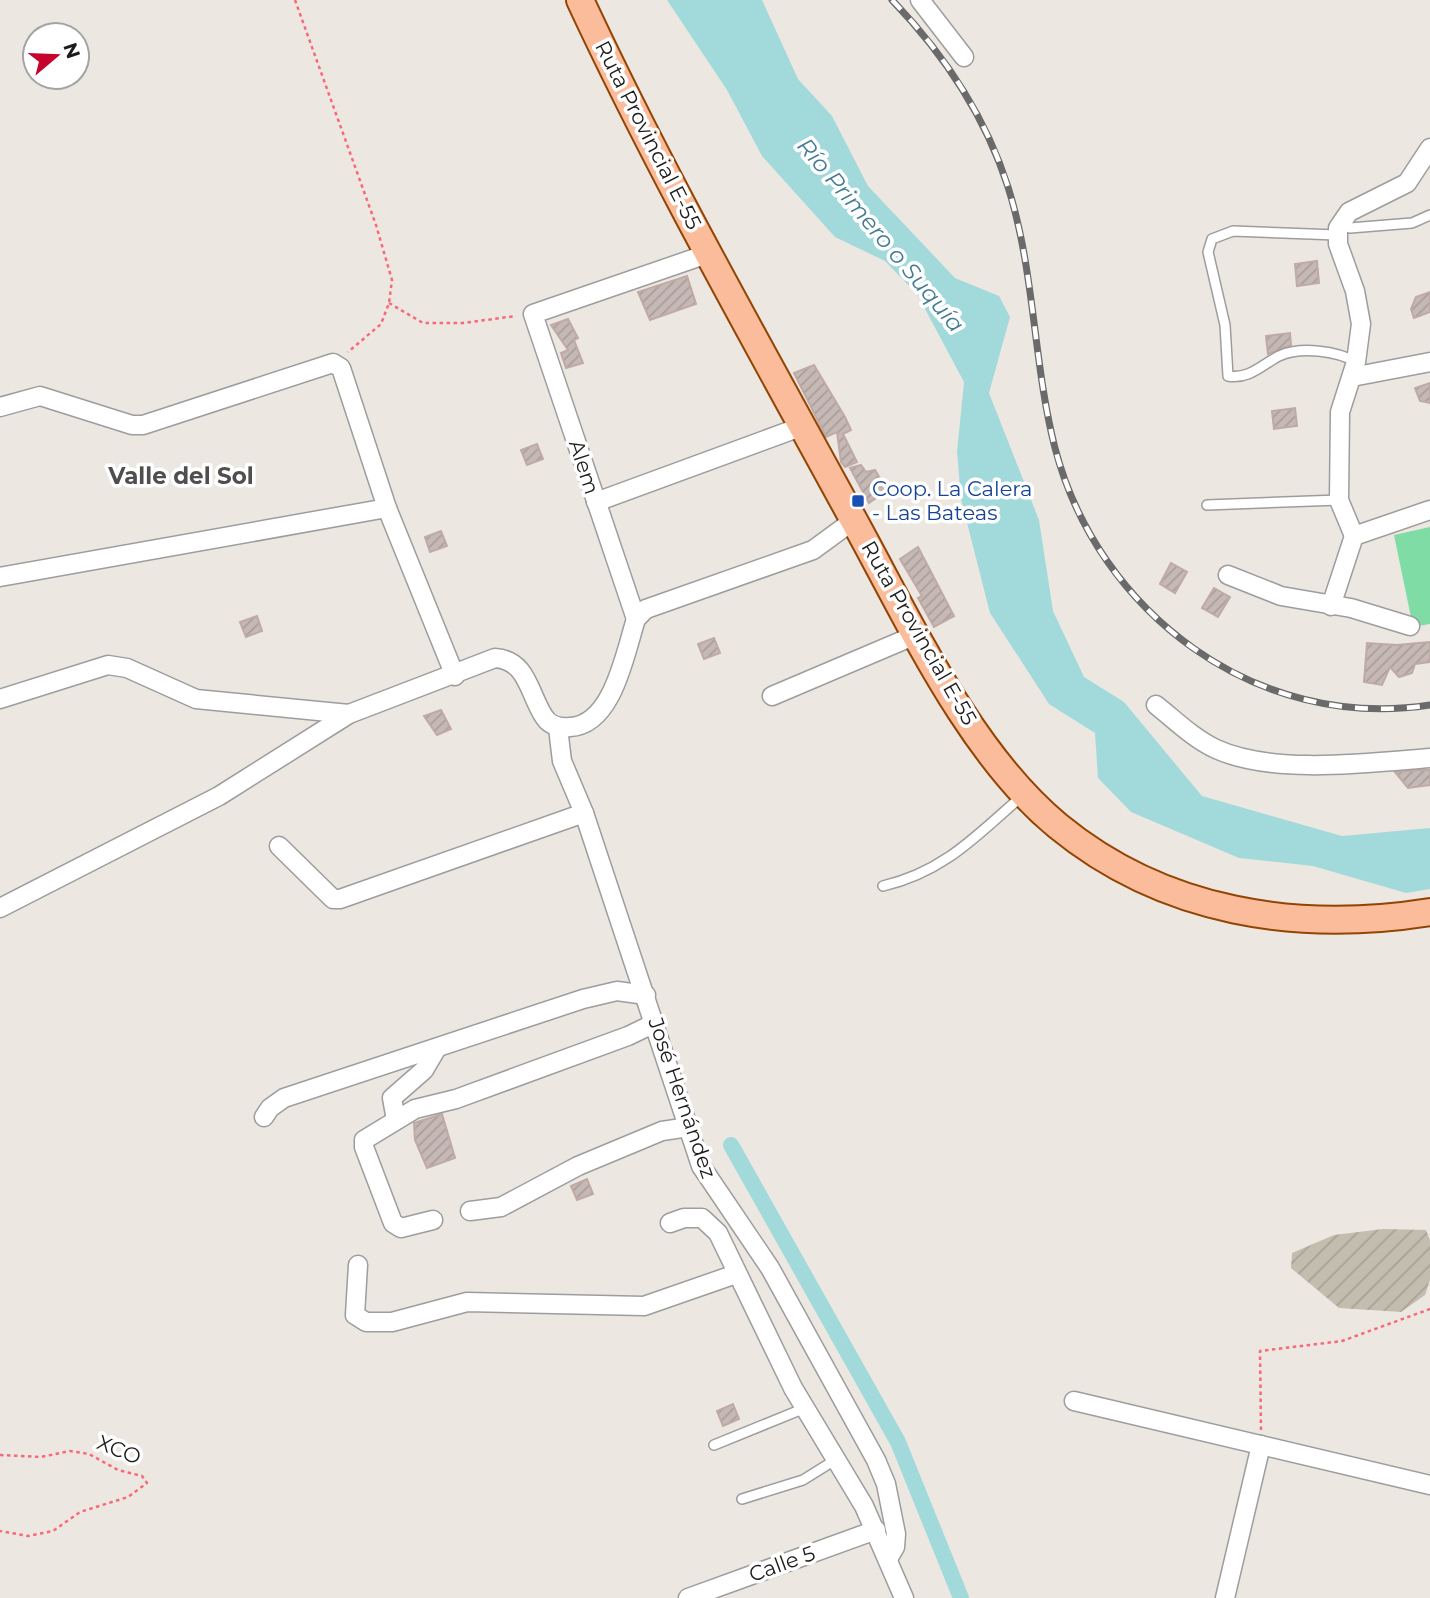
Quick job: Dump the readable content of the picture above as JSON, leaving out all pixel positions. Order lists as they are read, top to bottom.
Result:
{
  "streets": {
    "main road": ["Ruta Provincial E-55"],
    "street": ["Alem", "José Hernández", "Calle 5"],
    "path": ["XCO"]
  },
  "districts": ["Valle del Sol"],
  "water": ["Río Primero o Suquía"],
  "places": {
    "transit": ["Coop. La Calera - Las Bateas"]
  },
  "north": "right"
}
